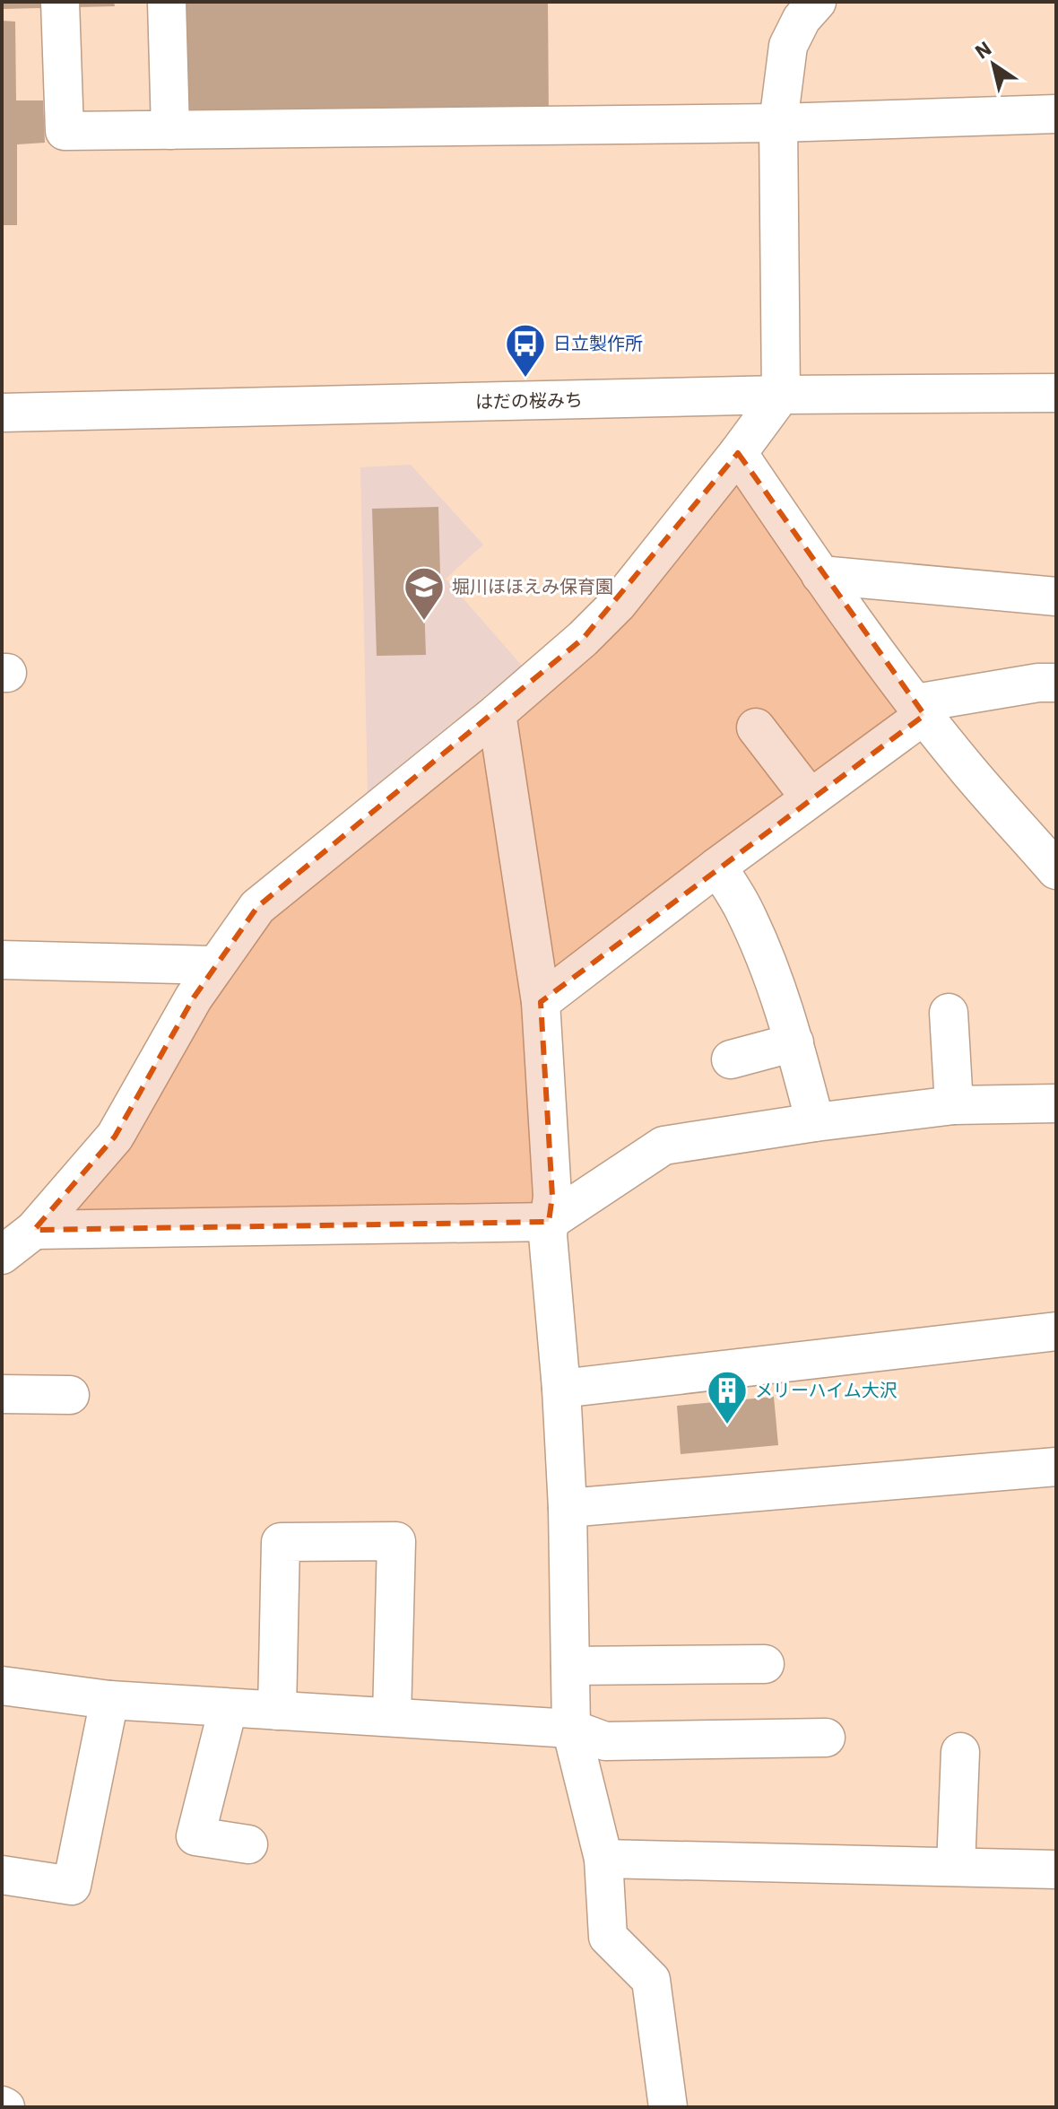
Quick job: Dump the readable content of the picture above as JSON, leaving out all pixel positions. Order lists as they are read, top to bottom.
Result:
{
  "streets": {
    "street": ["はだの桜みち"]
  },
  "places": {
    "bus stop": ["日立製作所"],
    "school or university": ["堀川ほほえみ保育園"],
    "building": ["メリーハイム大沢"]
  },
  "north": "top left"
}
